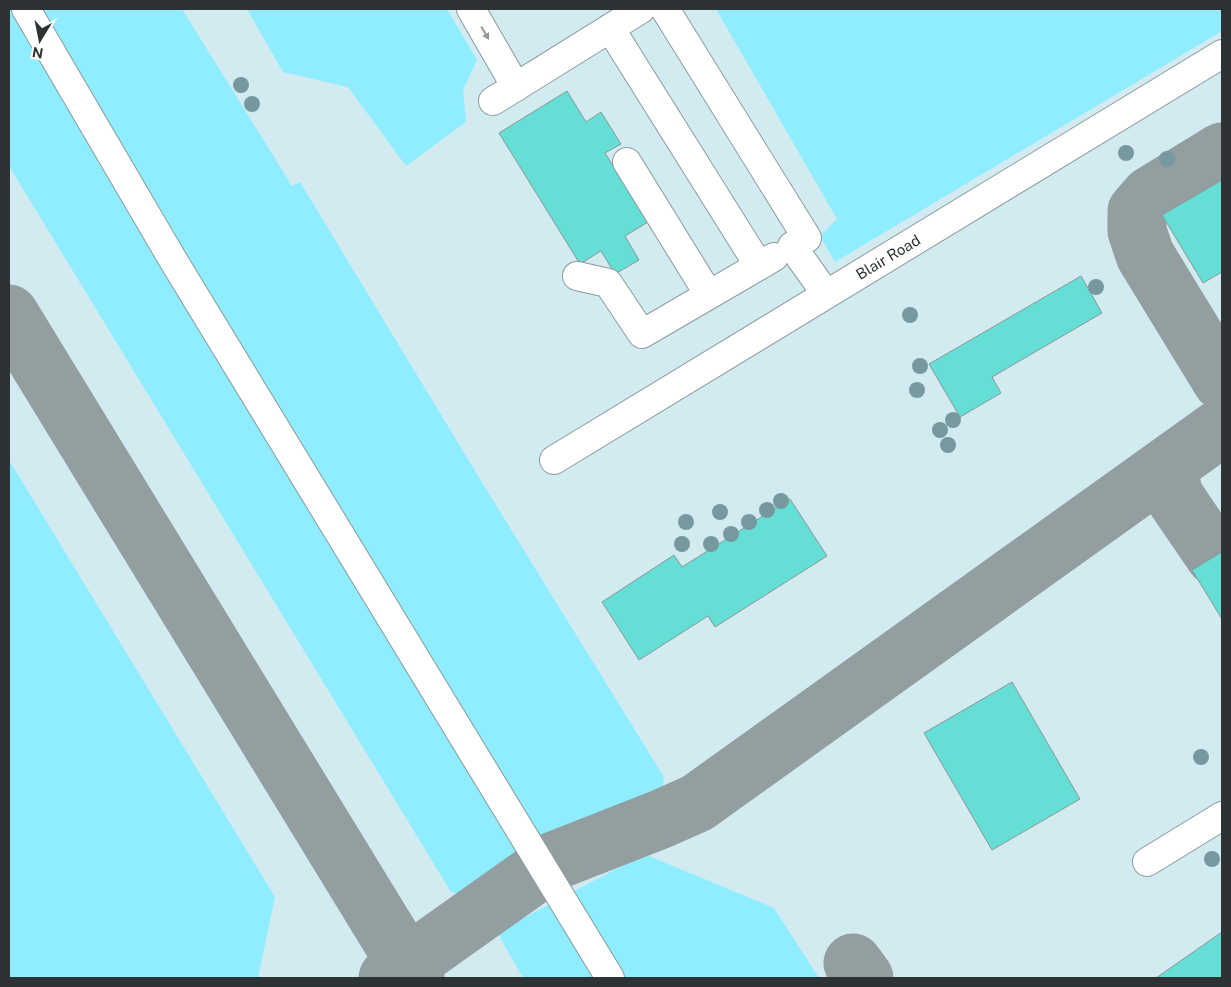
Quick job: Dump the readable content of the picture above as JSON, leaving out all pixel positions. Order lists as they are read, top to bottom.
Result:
{
  "streets": {
    "street": ["Blair Road"]
  },
  "north": "bottom"
}
